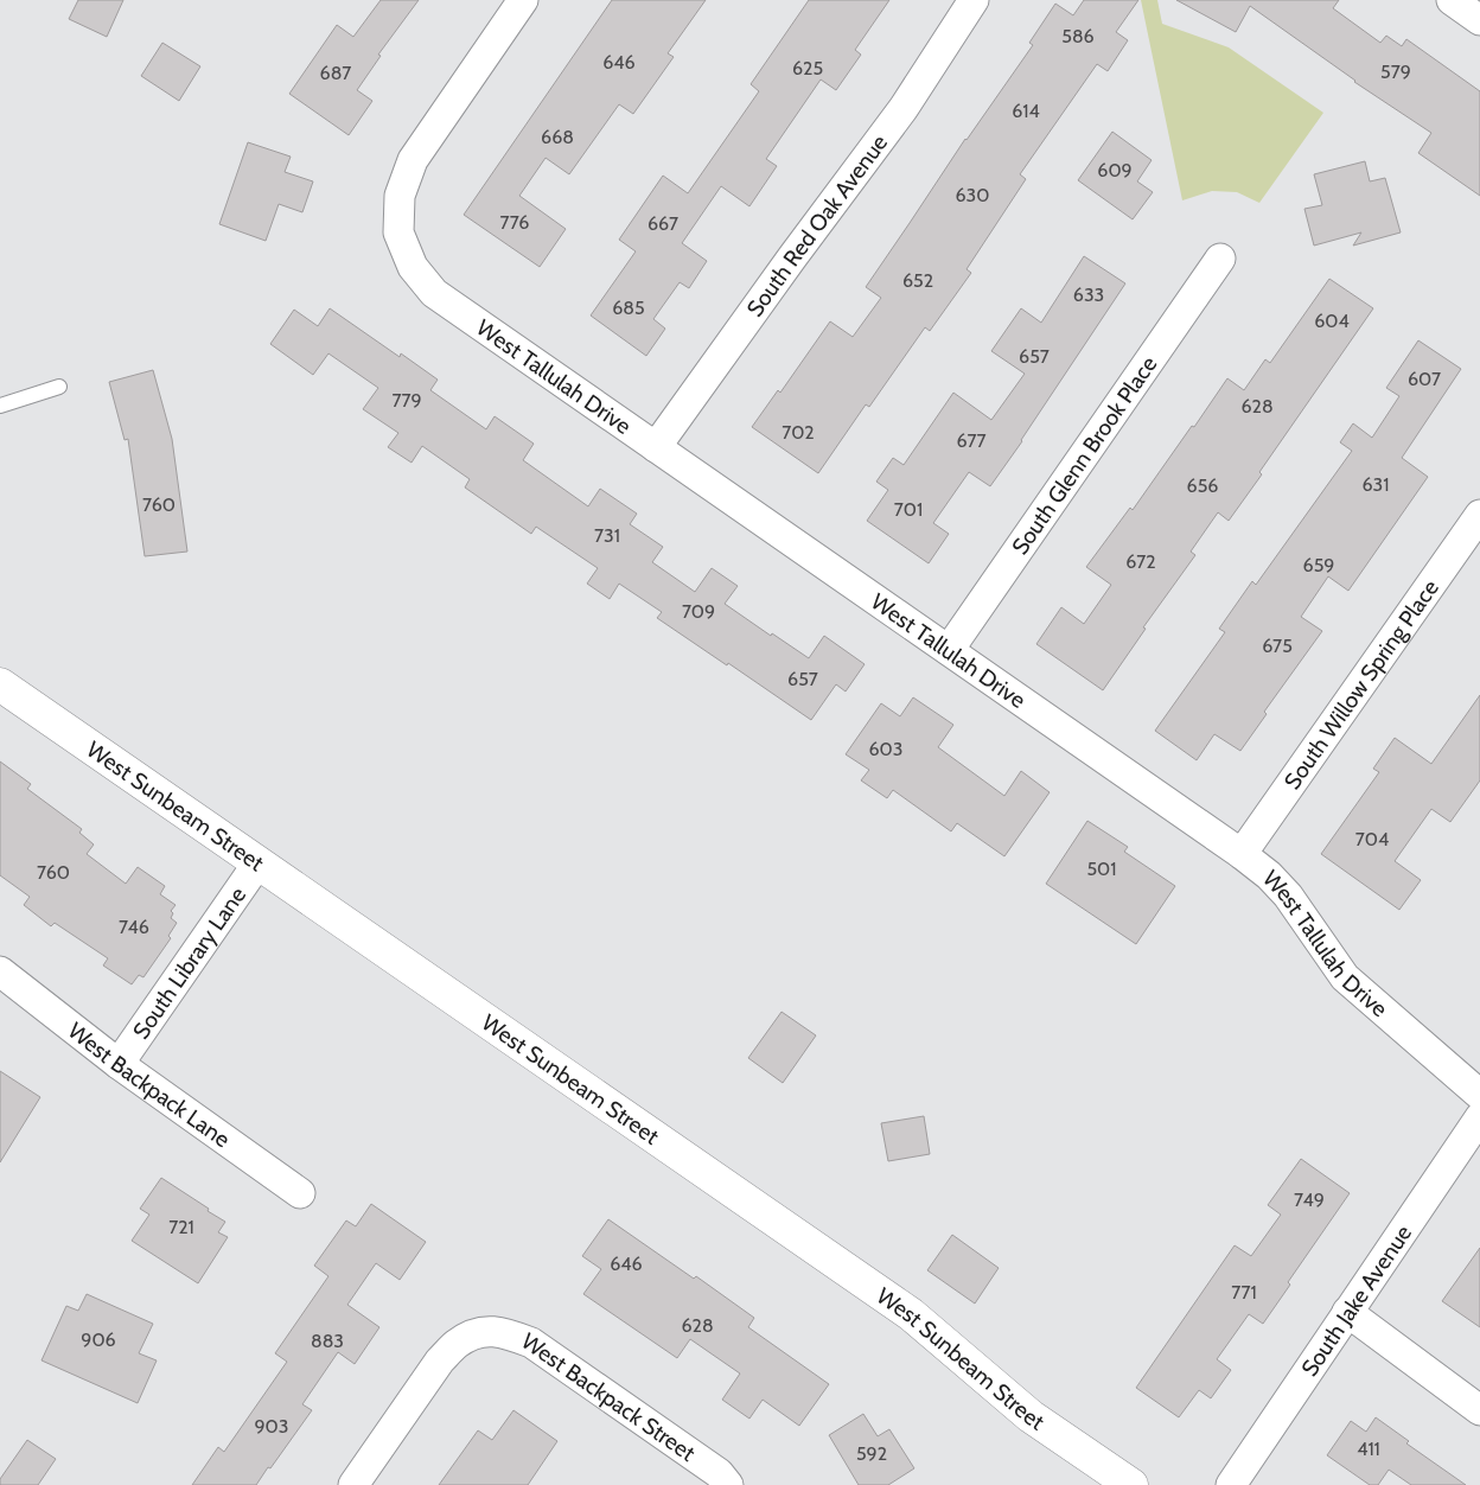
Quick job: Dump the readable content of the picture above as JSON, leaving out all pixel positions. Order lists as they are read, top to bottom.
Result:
{
  "streets": {
    "street": [
      "South Red Oak Avenue",
      "West Tallulah Drive",
      "South Glenn Brook Place",
      "South Willow Spring Place",
      "West Sunbeam Street",
      "South Library Lane",
      "West Backpack Lane",
      "South Jake Avenue",
      "West Backpack Street"
    ]
  },
  "crossings": [
    ["South Red Oak Avenue", "West Tallulah Drive"],
    ["West Tallulah Drive", "South Glenn Brook Place"],
    ["West Tallulah Drive", "South Willow Spring Place"],
    ["West Sunbeam Street", "South Library Lane"],
    ["South Library Lane", "West Backpack Lane"]
  ],
  "house_numbers": [
    "586",
    "646",
    "625",
    "579",
    "687",
    "614",
    "668",
    "609",
    "630",
    "776",
    "667",
    "652",
    "633",
    "685",
    "604",
    "657",
    "607",
    "779",
    "628",
    "702",
    "677",
    "631",
    "656",
    "760",
    "701",
    "731",
    "672",
    "659",
    "709",
    "675",
    "657",
    "603",
    "704",
    "501",
    "760",
    "746",
    "749",
    "721",
    "646",
    "771",
    "628",
    "906",
    "883",
    "903",
    "411",
    "592"
  ]
}
